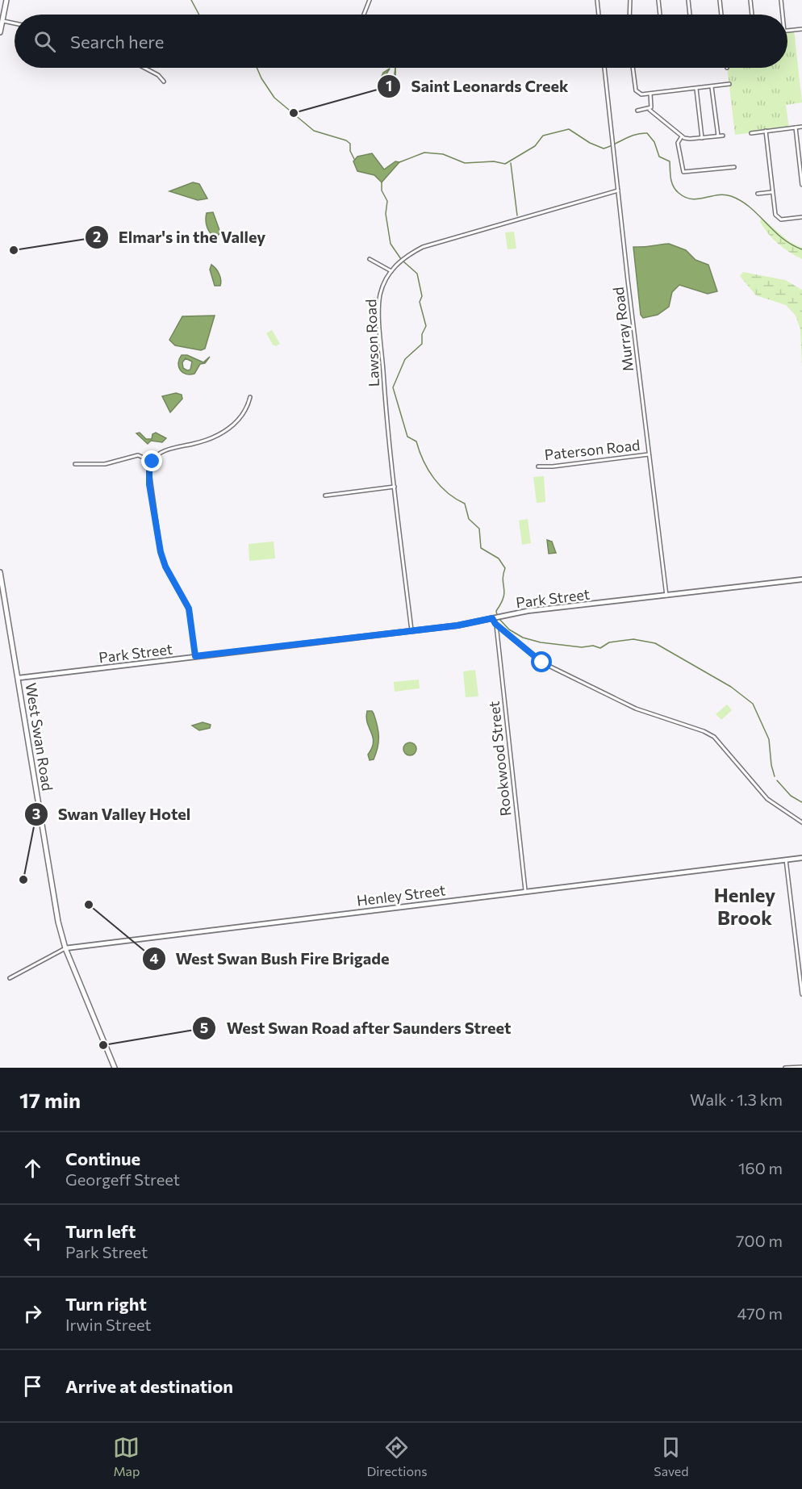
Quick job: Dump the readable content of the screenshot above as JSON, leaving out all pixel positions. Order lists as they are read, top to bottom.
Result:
{
  "streets": {
    "main road": ["West Swan Road"],
    "street": [
      "Murray Road",
      "Lawson Road",
      "Paterson Road",
      "Park Street",
      "Rookwood Street",
      "Henley Street"
    ]
  },
  "crossings": [
    ["Murray Road", "Lawson Road"],
    ["Murray Road", "Paterson Road"],
    ["Murray Road", "Park Street"],
    ["Lawson Road", "Park Street"],
    ["Park Street", "West Swan Road"],
    ["West Swan Road", "Henley Street"],
    ["Rookwood Street", "Henley Street"]
  ],
  "districts": ["Henley Brook"],
  "places": [
    "Saint Leonards Creek",
    "Elmar's in the Valley",
    "Swan Valley Hotel",
    "West Swan Bush Fire Brigade",
    "West Swan Road after Saunders Street"
  ],
  "page": {
    "search": "Search here",
    "heading": ["17 min", "Walk · 1.3 km"],
    "list": [
      ["Continue", "Georgeff Street", "160 m"],
      ["Turn left", "Park Street", "700 m"],
      ["Turn right", "Irwin Street", "470 m"],
      "Arrive at destination"
    ],
    "nav": ["Map", "Directions", "Saved"]
  }
}
